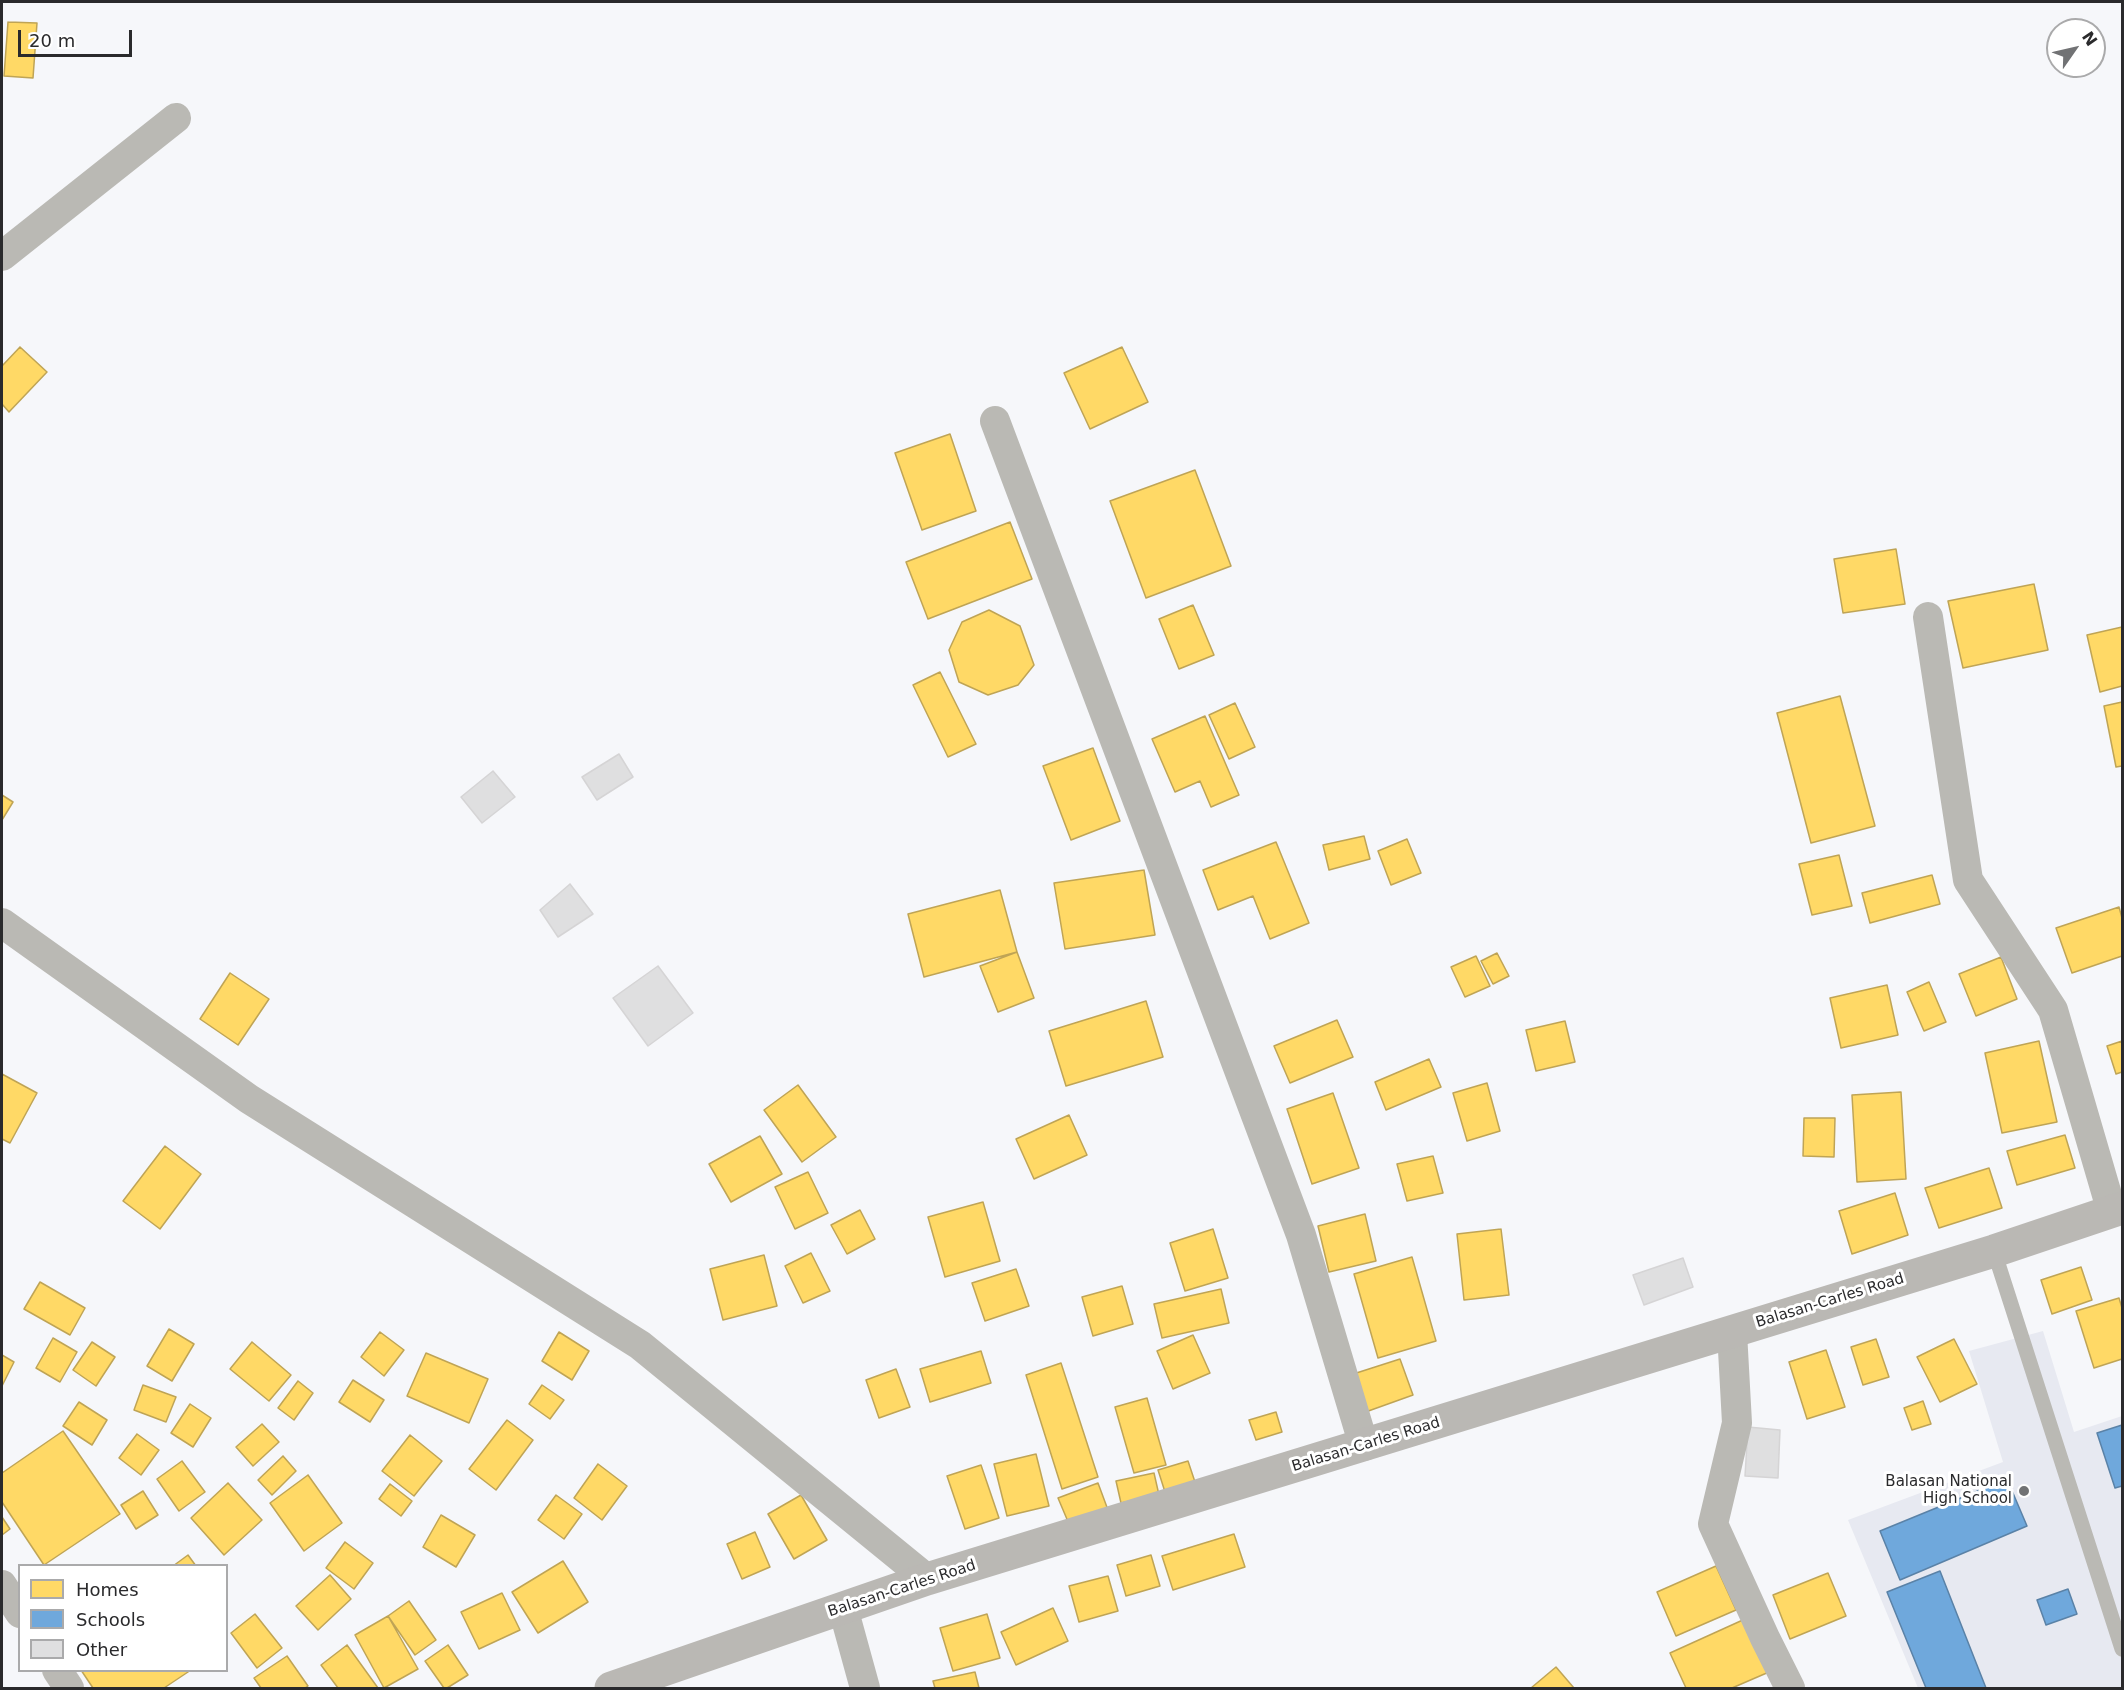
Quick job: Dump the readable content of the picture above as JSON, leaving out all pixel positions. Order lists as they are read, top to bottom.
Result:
{
  "streets": {
    "main road": ["Balasan-Carles Road"]
  },
  "places": ["Balasan National High School"],
  "legend": ["Homes", "Schools", "Other"],
  "scale_bar": "20 m",
  "north": "top right"
}
